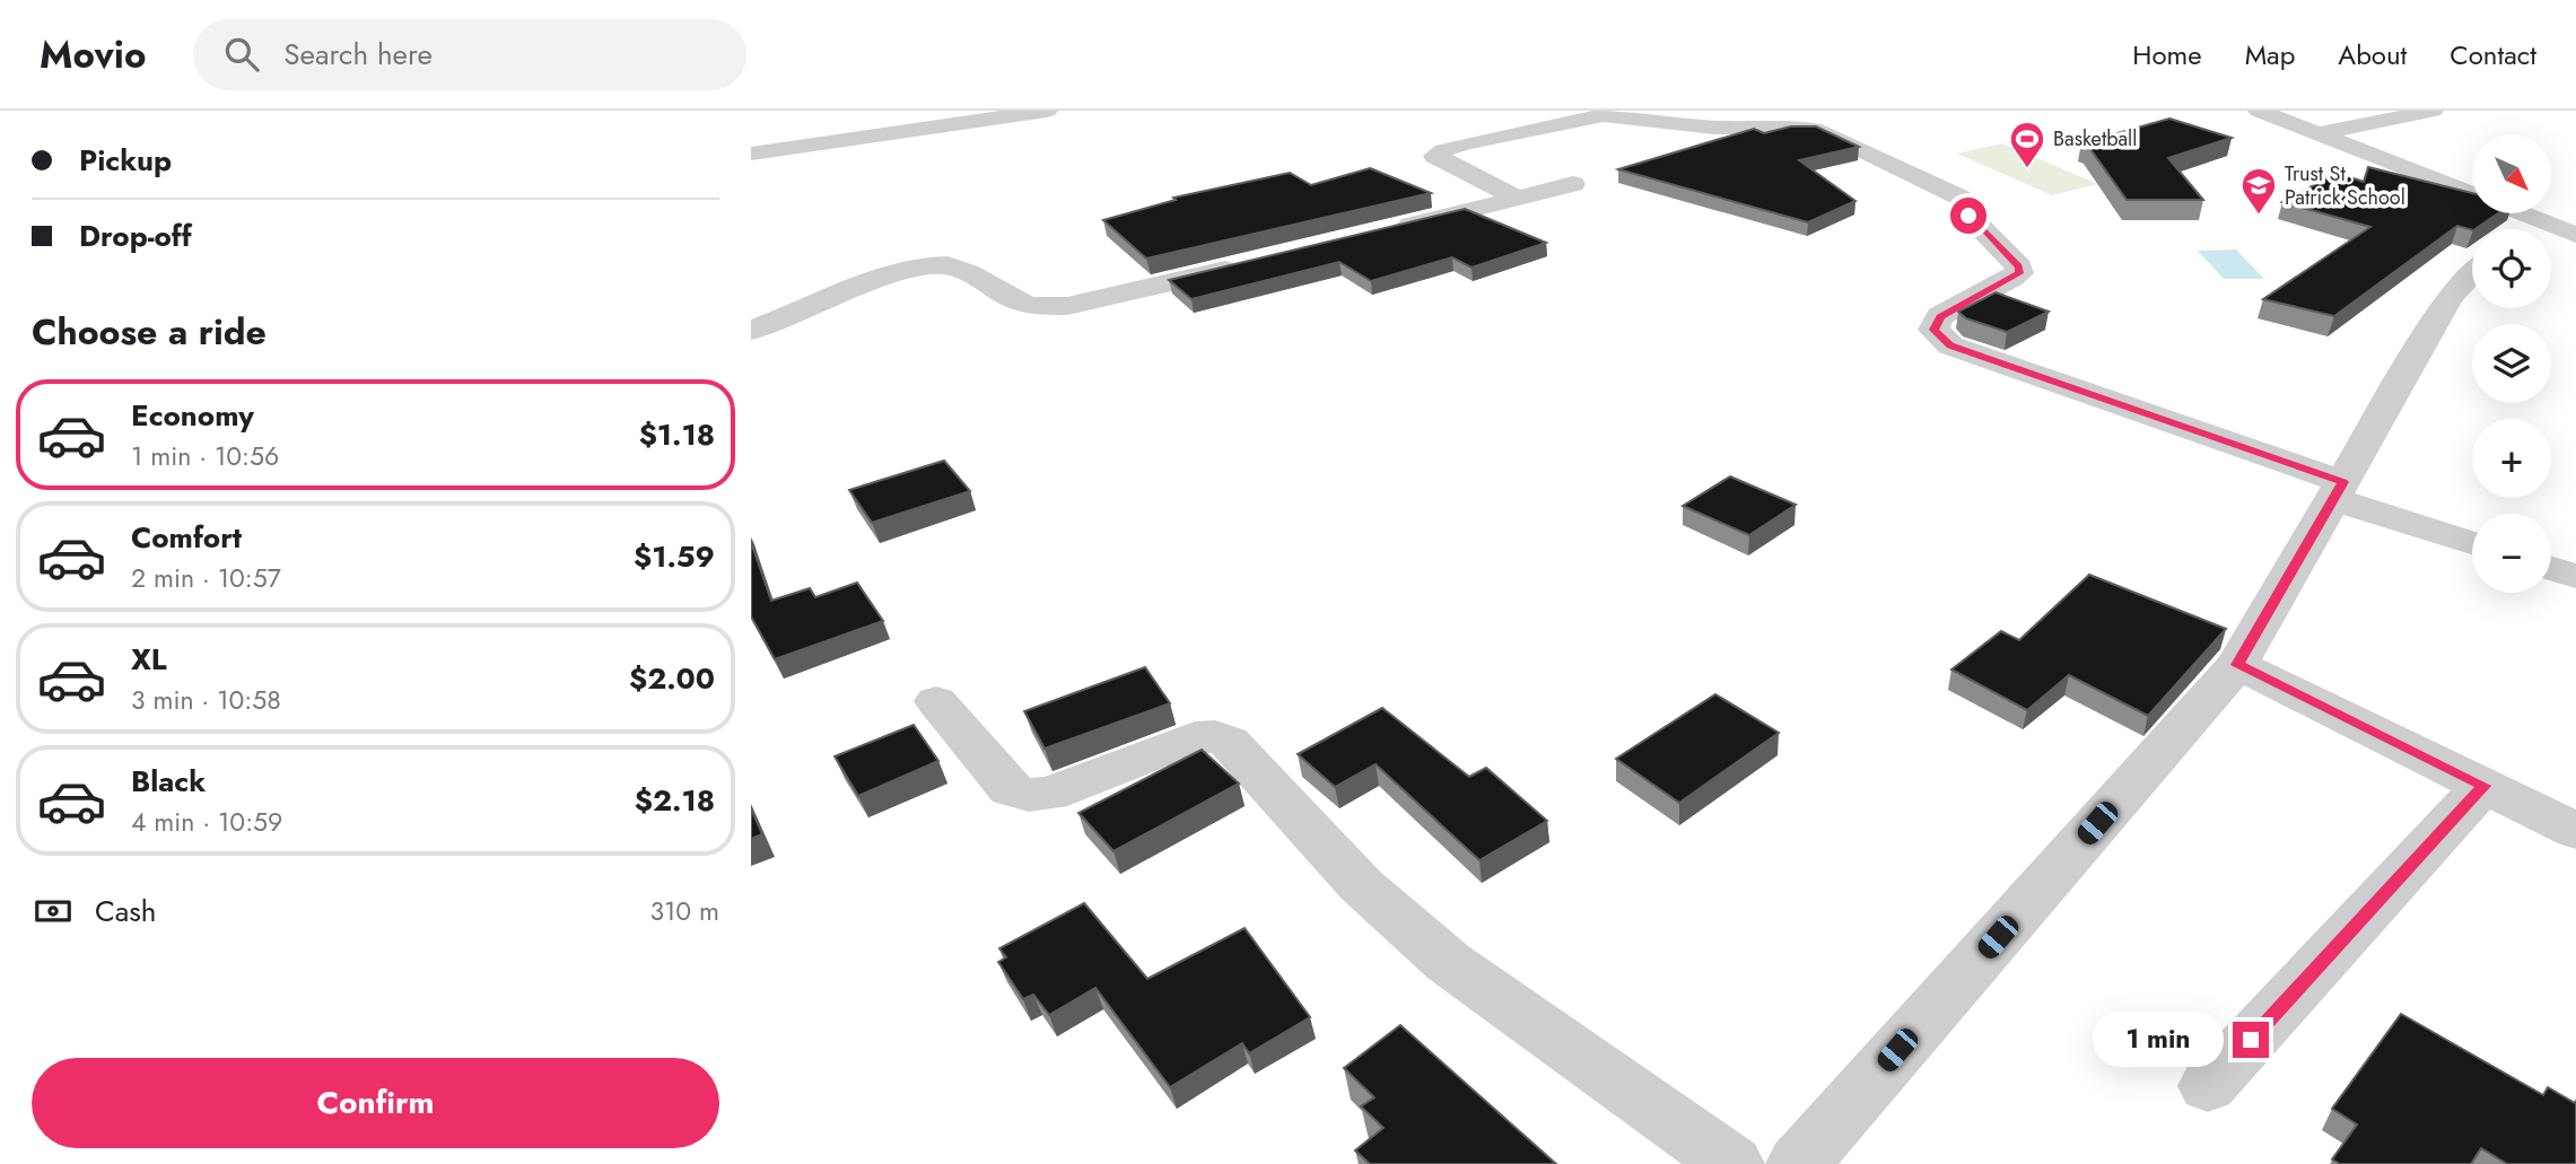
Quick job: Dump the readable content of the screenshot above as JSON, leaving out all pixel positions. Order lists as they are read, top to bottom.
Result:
{
  "places": {
    "sports": ["Basketball"],
    "school or university": ["Trust St. Patrick School"]
  },
  "north": "bottom right",
  "page": {
    "header": "Movio",
    "search": "Search here",
    "nav": [
      "Home",
      "Map",
      "About",
      "Contact"
    ],
    "banner": ["Pickup", "Drop-off"],
    "map_buttons": ["+", "−"],
    "heading": "Choose a ride",
    "list": [
      {
        "name": "Economy",
        "note": "1 min · 10:56",
        "value": "$1.18"
      },
      {
        "name": "Comfort",
        "note": "2 min · 10:57",
        "value": "$1.59"
      },
      {
        "name": "XL",
        "note": "3 min · 10:58",
        "value": "$2.00"
      },
      {
        "name": "Black",
        "note": "4 min · 10:59",
        "value": "$2.18"
      }
    ],
    "pay": ["Cash", "310 m"],
    "bubble": "1 min",
    "buttons": "Confirm"
  }
}
